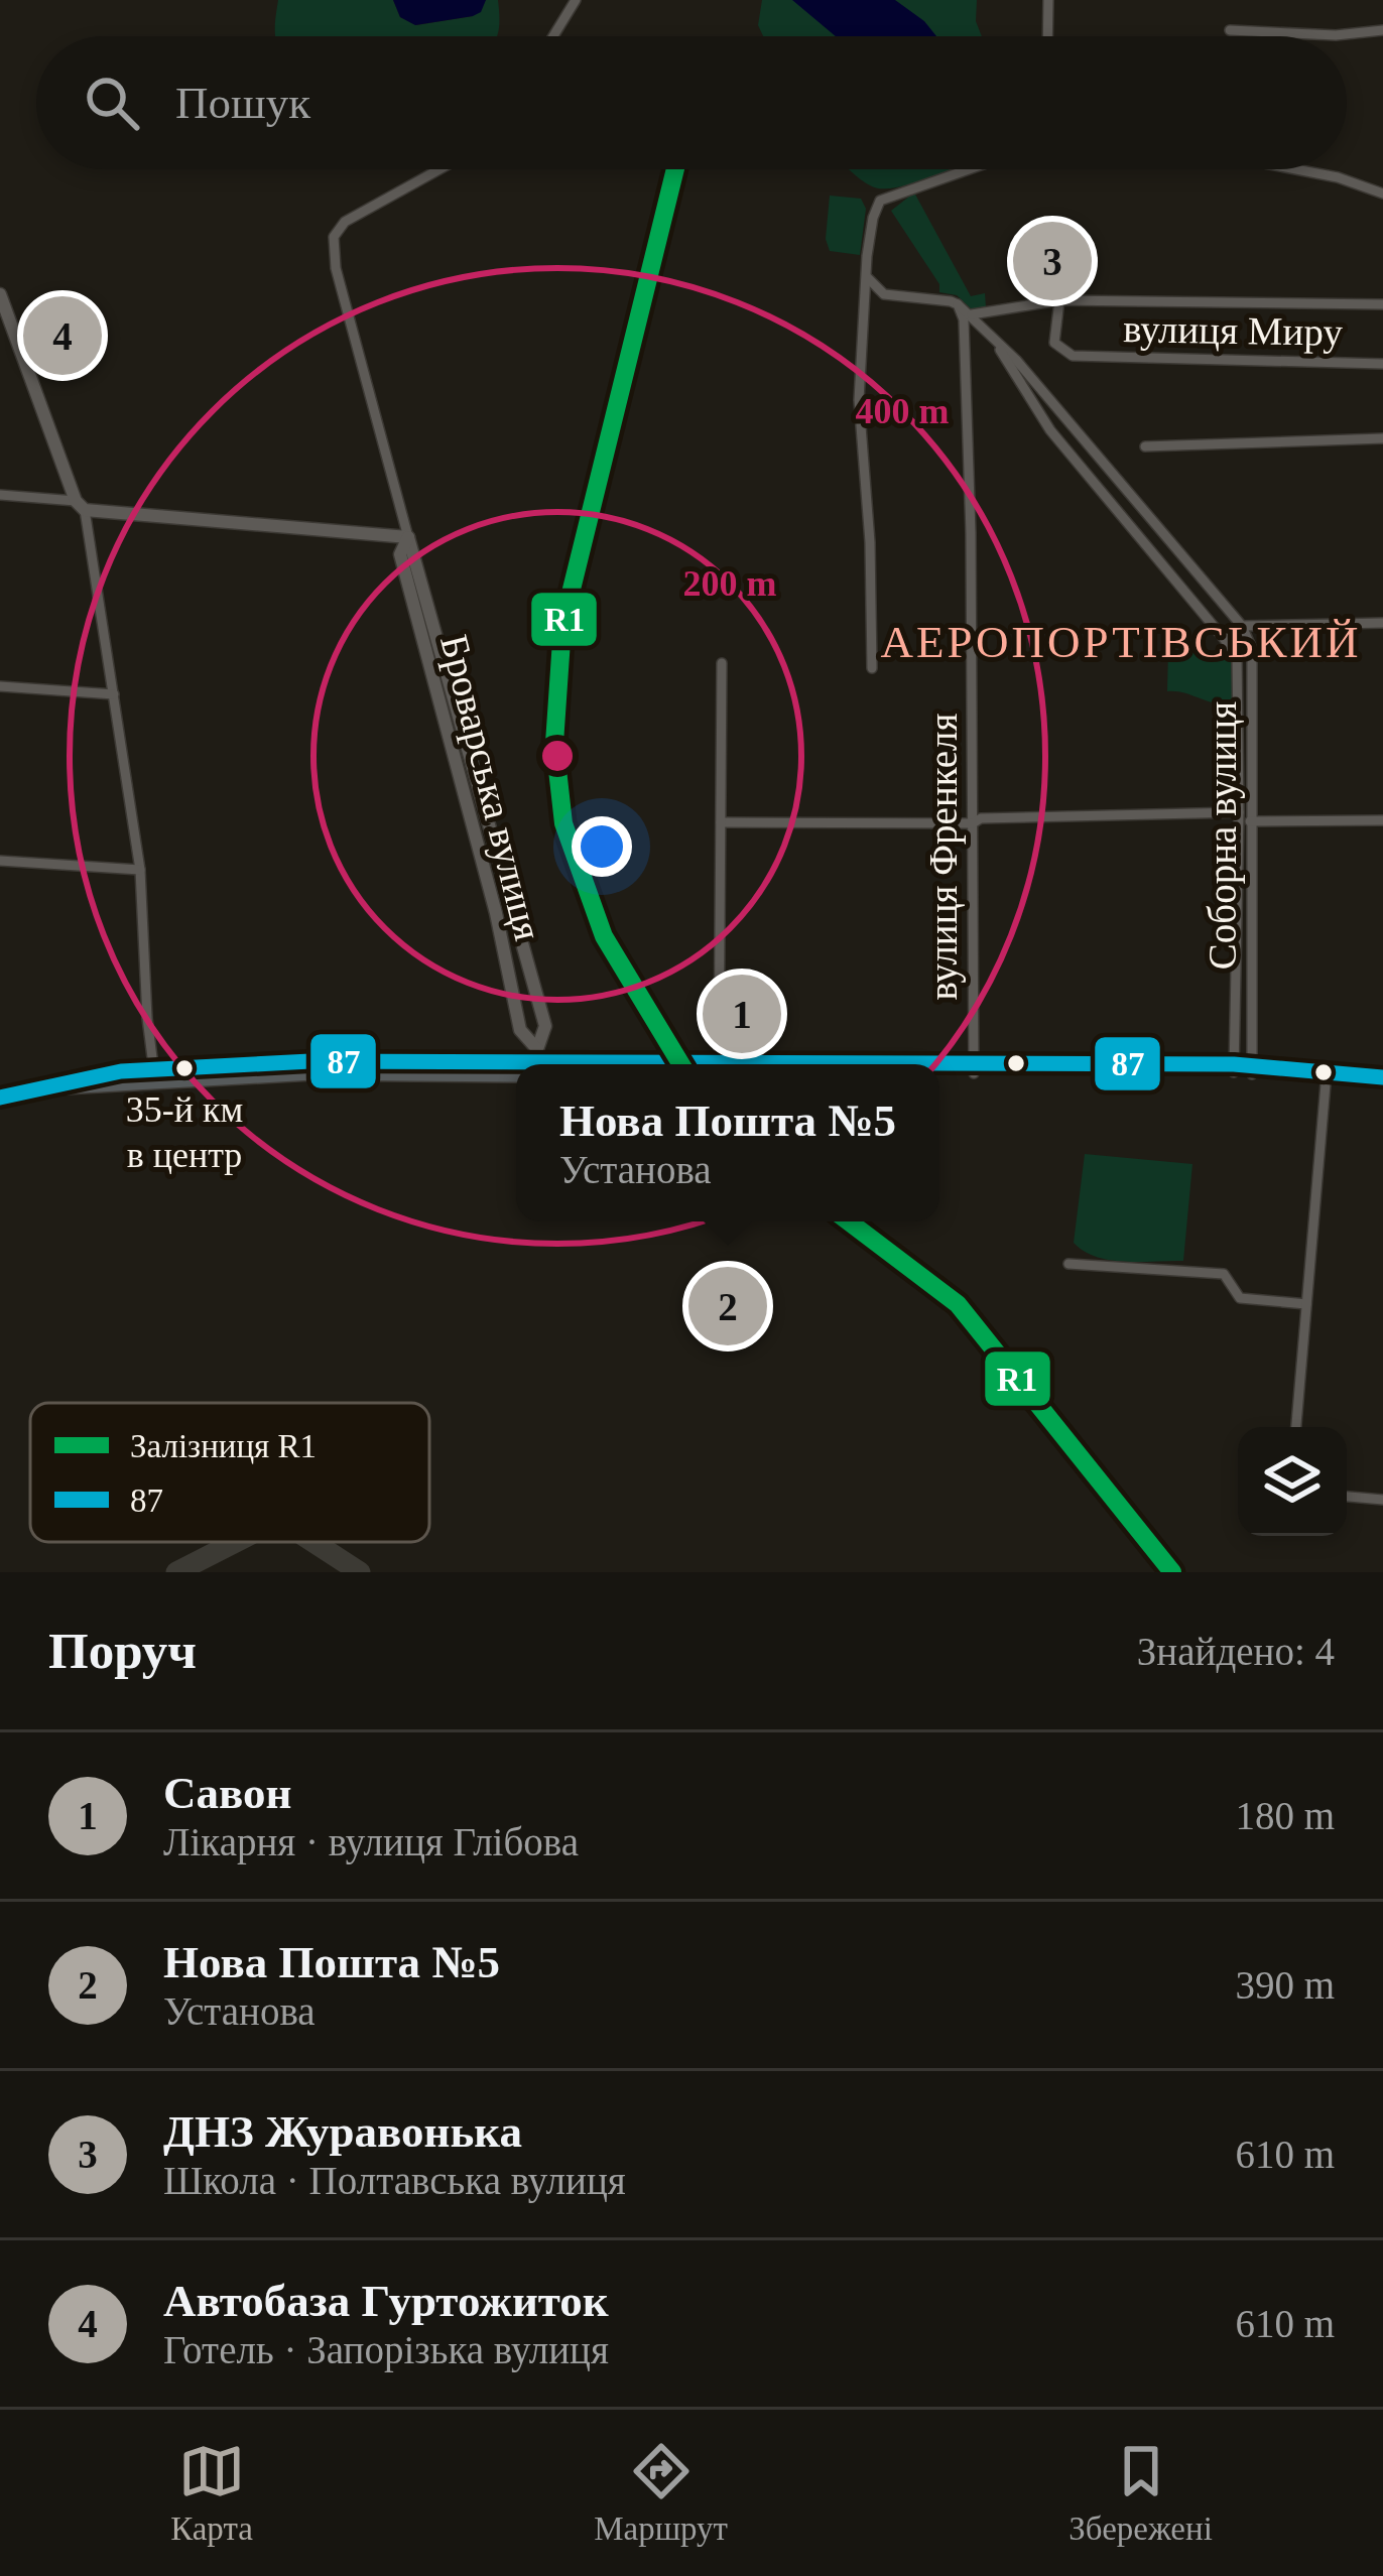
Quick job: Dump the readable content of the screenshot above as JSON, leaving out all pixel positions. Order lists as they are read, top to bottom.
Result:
{
  "streets": {
    "street": [
      "вулиця Миру",
      "Броварська вулиця",
      "Соборна вулиця",
      "вулиця Френкеля"
    ]
  },
  "crossings": [
    ["Соборна вулиця", "вулиця Френкеля"]
  ],
  "districts": ["АЕРОПОРТІВСЬКИЙ"],
  "places": ["35-й км в центр"],
  "lines": ["rail line R1", "transit line 87"],
  "legend": ["Залізниця R1", "87"],
  "page": {
    "search": "Пошук",
    "pins": [
      "3",
      "4",
      "1",
      "2"
    ],
    "popup": ["Нова Пошта №5", "Установа"],
    "heading": ["Поруч", "Знайдено: 4"],
    "list": [
      {
        "mark": "1",
        "name": "Савон",
        "note": "Лікарня · вулиця Глібова",
        "value": "180 m"
      },
      {
        "mark": "2",
        "name": "Нова Пошта №5",
        "note": "Установа",
        "value": "390 m"
      },
      {
        "mark": "3",
        "name": "ДНЗ Журавонька",
        "note": "Школа · Полтавська вулиця",
        "value": "610 m"
      },
      {
        "mark": "4",
        "name": "Автобаза Гуртожиток",
        "note": "Готель · Запорізька вулиця",
        "value": "610 m"
      }
    ],
    "nav": ["Карта", "Маршрут", "Збережені"]
  },
  "rings": ["400 m", "200 m"]
}
